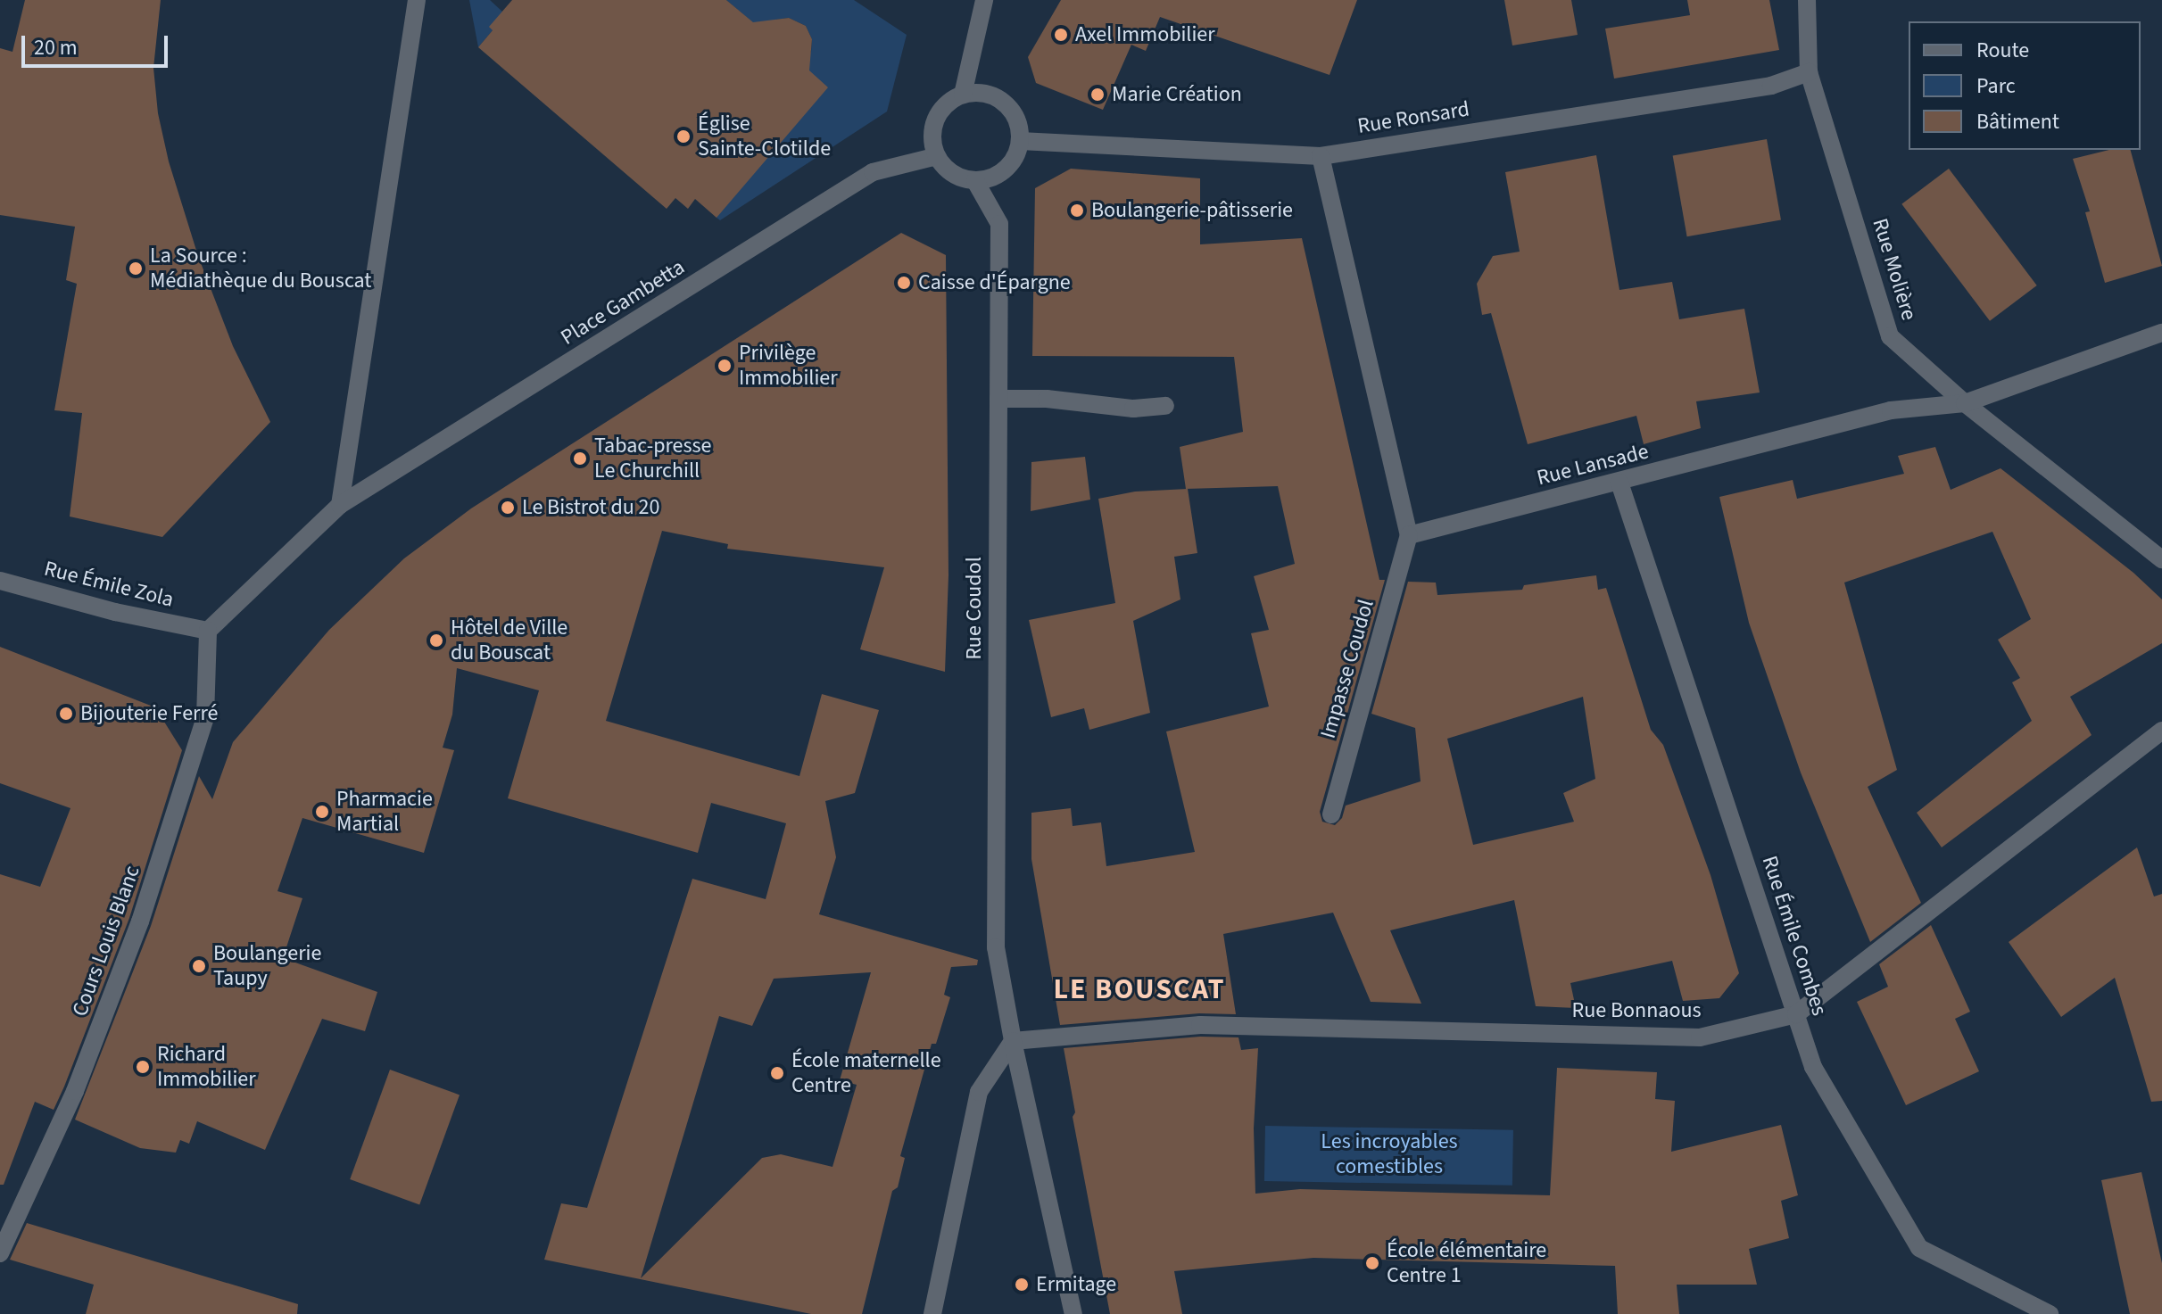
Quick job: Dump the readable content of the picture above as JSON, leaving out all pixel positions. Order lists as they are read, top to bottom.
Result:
{
  "streets": {
    "street": [
      "Rue Ronsard",
      "Rue Molière",
      "Place Gambetta",
      "Rue Lansade",
      "Rue Émile Zola",
      "Rue Coudol",
      "Impasse Coudol",
      "Rue Émile Combes",
      "Cours Louis Blanc",
      "Rue Bonnaous"
    ]
  },
  "crossings": [
    ["Rue Ronsard", "Rue Molière"],
    ["Rue Ronsard", "Place Gambetta"],
    ["Rue Ronsard", "Rue Coudol"],
    ["Rue Molière", "Rue Lansade"],
    ["Place Gambetta", "Rue Émile Zola"],
    ["Place Gambetta", "Rue Coudol"],
    ["Place Gambetta", "Cours Louis Blanc"],
    ["Rue Lansade", "Impasse Coudol"],
    ["Rue Lansade", "Rue Émile Combes"],
    ["Rue Émile Zola", "Cours Louis Blanc"],
    ["Rue Coudol", "Rue Bonnaous"],
    ["Rue Émile Combes", "Rue Bonnaous"]
  ],
  "districts": ["LE BOUSCAT"],
  "parks": ["Les incroyables comestibles"],
  "places": [
    "Axel Immobilier",
    "Marie Création",
    "Église Sainte-Clotilde",
    "Boulangerie-pâtisserie",
    "La Source : Médiathèque du Bouscat",
    "Caisse d'Épargne",
    "Privilège Immobilier",
    "Tabac-presse Le Churchill",
    "Le Bistrot du 20",
    "Hôtel de Ville du Bouscat",
    "Bijouterie Ferré",
    "Pharmacie Martial",
    "Boulangerie Taupy",
    "Richard Immobilier",
    "École maternelle Centre",
    "École élémentaire Centre 1",
    "Ermitage"
  ],
  "legend": ["Route", "Parc", "Bâtiment"],
  "scale_bar": "20 m"
}
